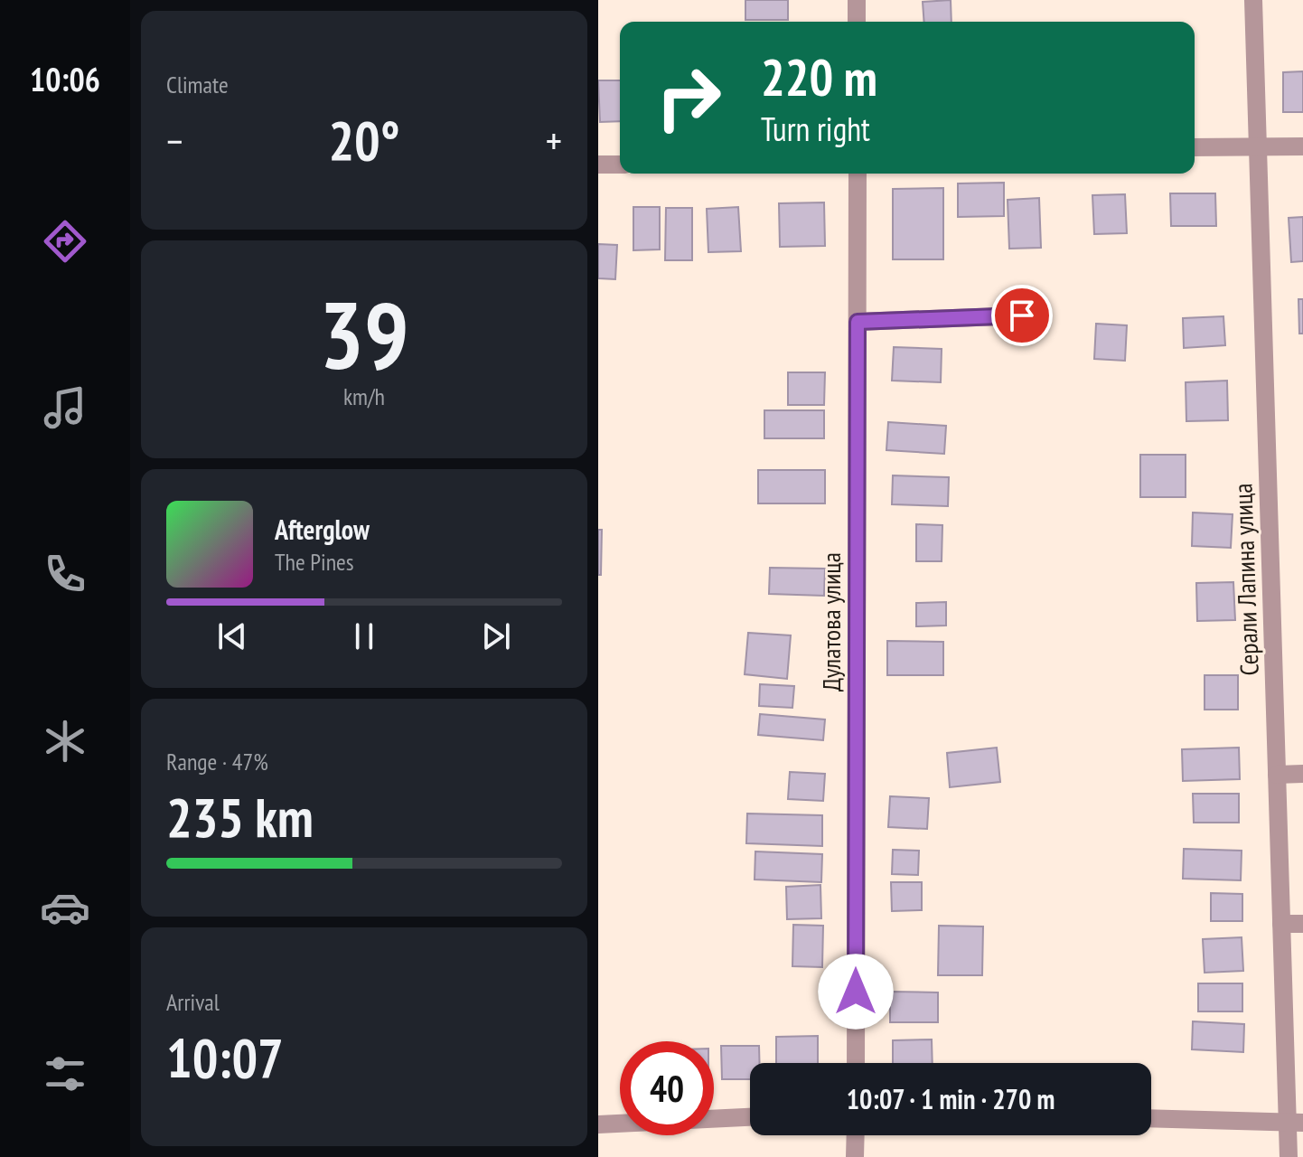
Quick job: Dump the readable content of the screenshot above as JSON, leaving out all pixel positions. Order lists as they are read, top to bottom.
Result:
{
  "streets": {
    "street": ["Серали Лапина улица", "Дулатова улица"]
  },
  "page": {
    "tabs": "10:06",
    "tile": [
      "Climate",
      ["39", "km/h"],
      ["Range · 47%", "235 km"],
      ["Arrival", "10:07"]
    ],
    "turn": ["220 m", "Turn right"],
    "heat": ["−", "20°", "+"],
    "song": ["Afterglow", "The Pines"],
    "limit": "40",
    "trip": "10:07 · 1 min · 270 m"
  }
}
